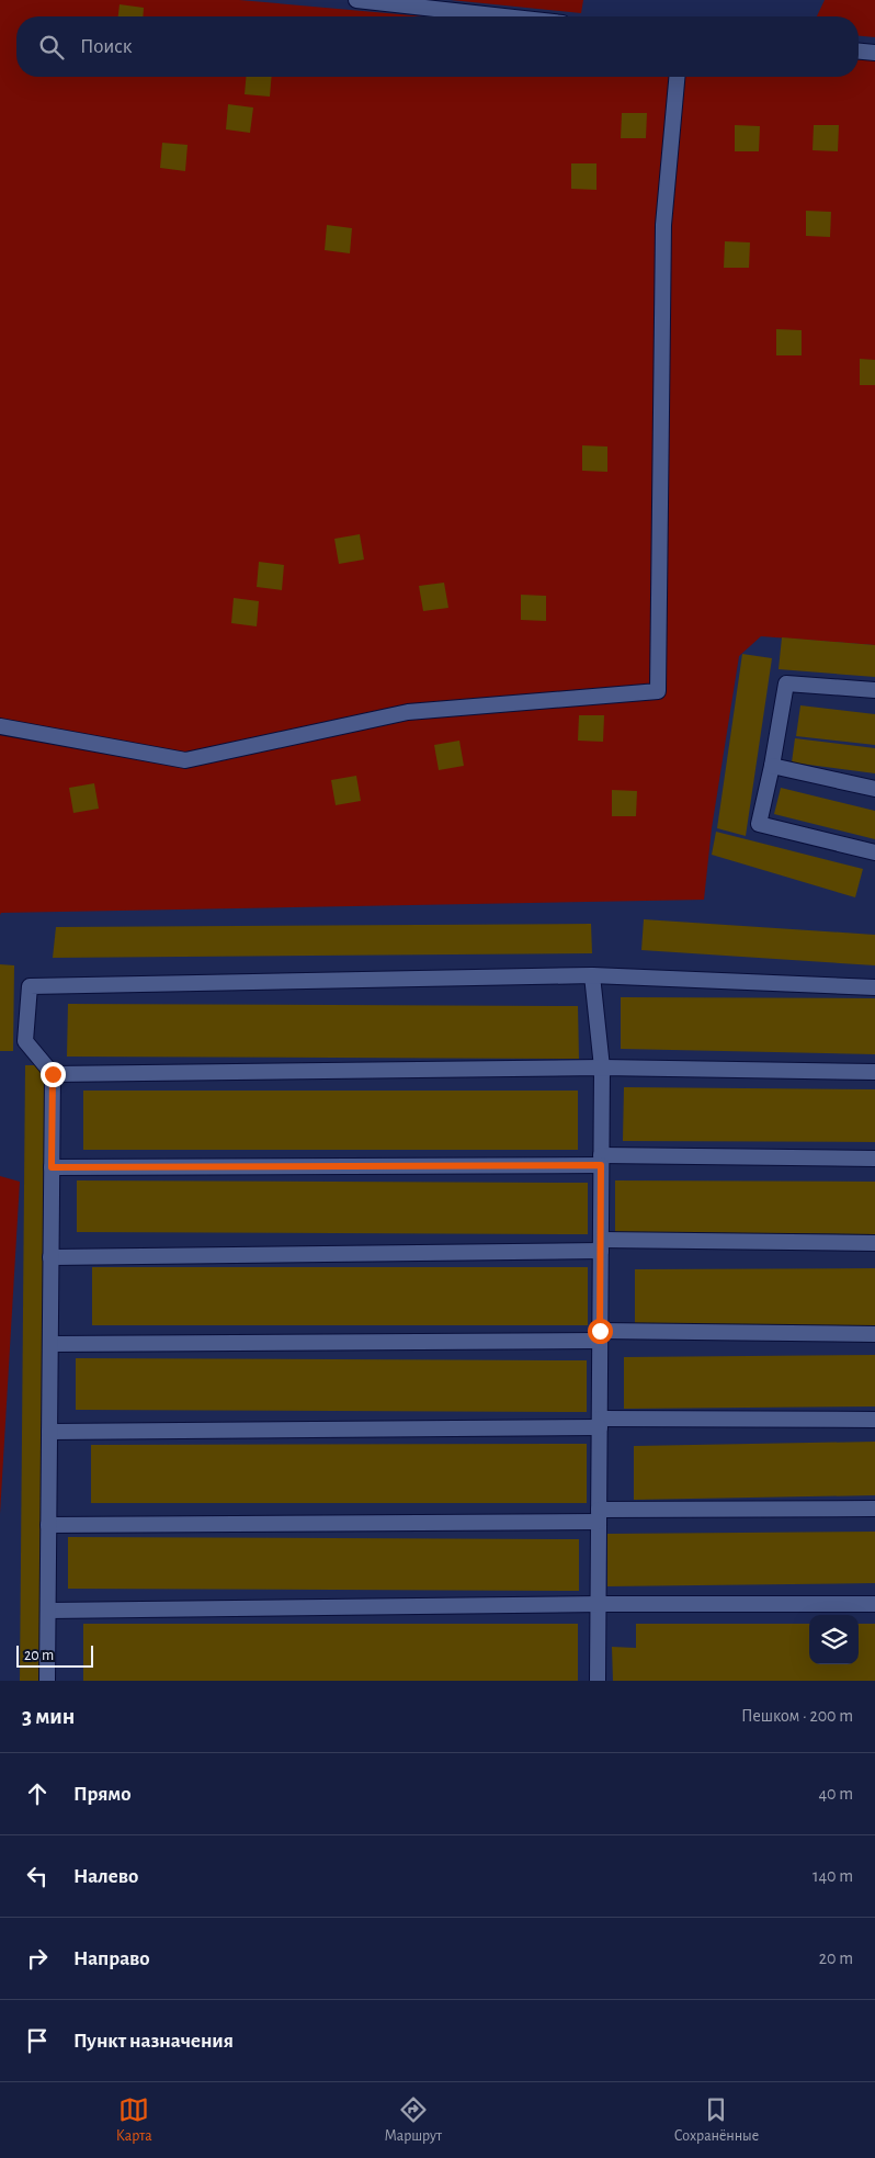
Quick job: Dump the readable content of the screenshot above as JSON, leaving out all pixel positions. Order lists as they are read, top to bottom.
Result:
{
  "scale_bar": "20 m",
  "page": {
    "search": "Поиск",
    "scale": "20 m",
    "heading": ["3 мин", "Пешком · 200 m"],
    "list": [
      ["Прямо", "40 m"],
      ["Налево", "140 m"],
      ["Направо", "20 m"],
      "Пункт назначения"
    ],
    "nav": ["Карта", "Маршрут", "Сохранённые"]
  }
}
